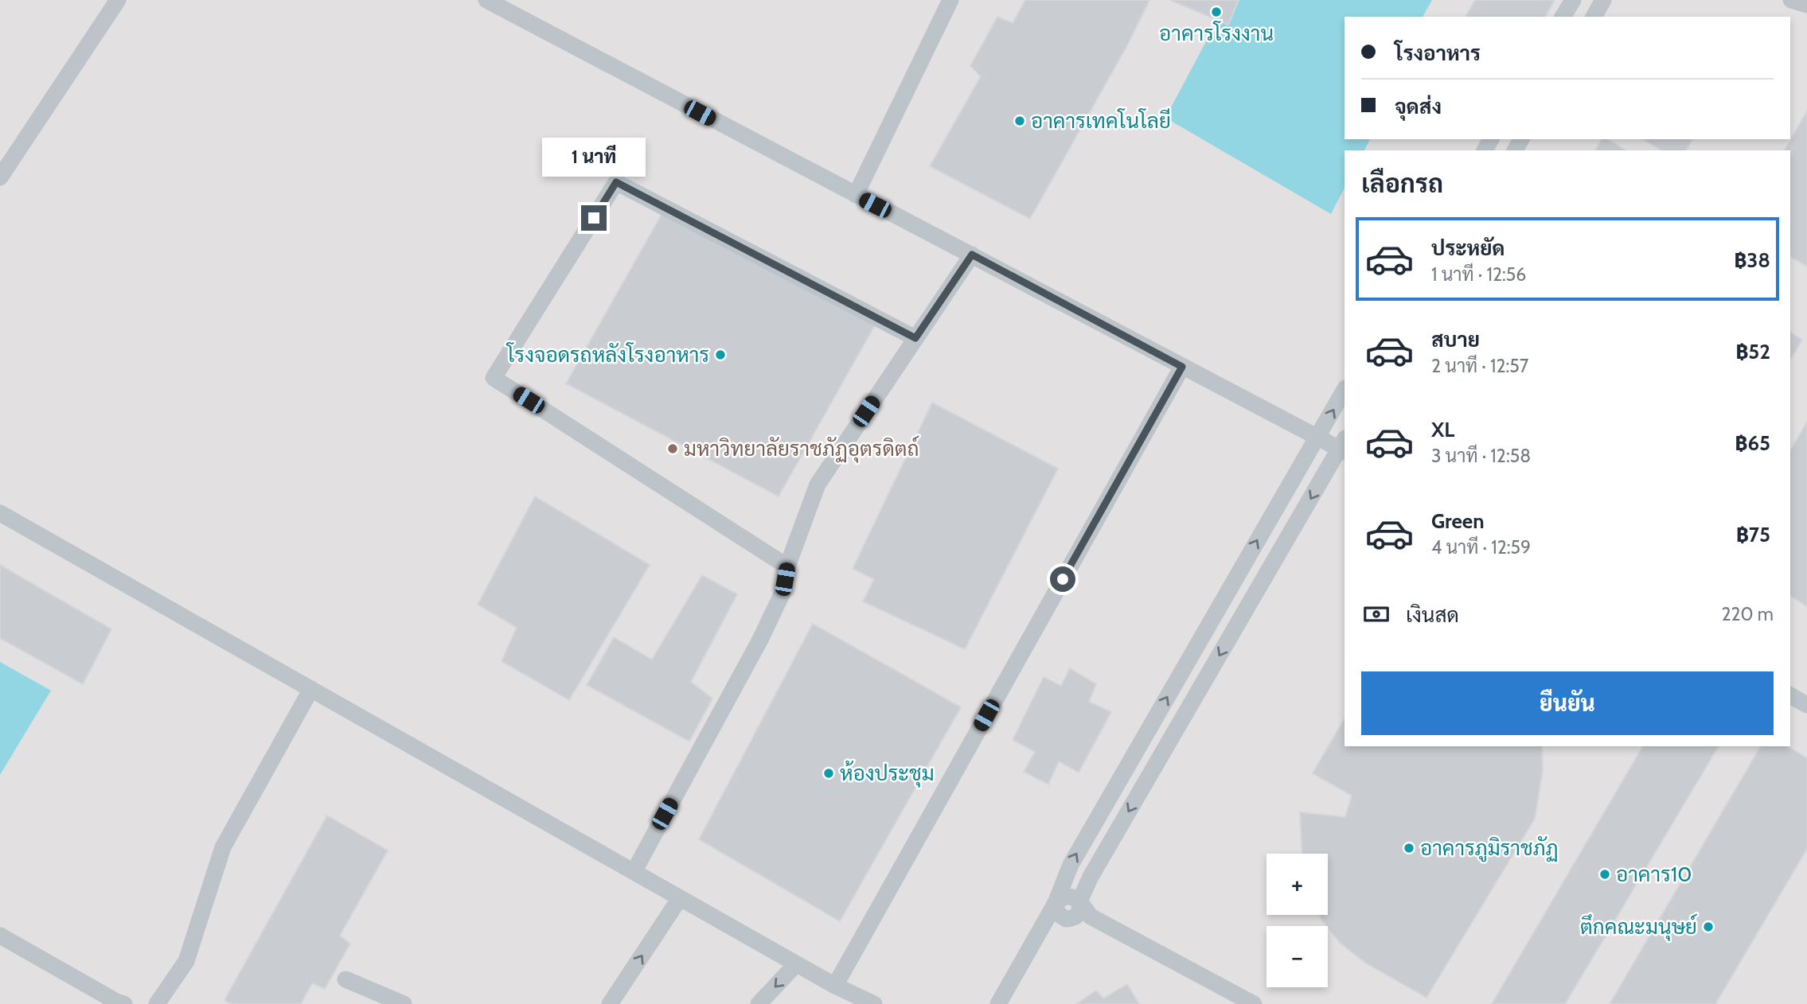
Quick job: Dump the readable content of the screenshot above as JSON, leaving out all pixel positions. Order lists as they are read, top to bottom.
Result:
{
  "places": [
    "อาคารโรงงาน",
    "อาคารเทคโนโลยี",
    "โรงจอดรถหลังโรงอาหาร",
    "มหาวิทยาลัยราชภัฏอุตรดิตถ์",
    "ห้องประชุม",
    "อาคารภูมิราชภัฏ",
    "อาคาร10",
    "ตึกคณะมนุษย์"
  ],
  "page": {
    "banner": ["โรงอาหาร", "จุดส่ง"],
    "bubble": "1 นาที",
    "heading": "เลือกรถ",
    "list": [
      {
        "name": "ประหยัด",
        "note": "1 นาที · 12:56",
        "value": "฿38"
      },
      {
        "name": "สบาย",
        "note": "2 นาที · 12:57",
        "value": "฿52"
      },
      {
        "name": "XL",
        "note": "3 นาที · 12:58",
        "value": "฿65"
      },
      {
        "name": "Green",
        "note": "4 นาที · 12:59",
        "value": "฿75"
      }
    ],
    "pay": ["เงินสด", "220 m"],
    "buttons": "ยืนยัน",
    "map_buttons": ["+", "−"]
  }
}
